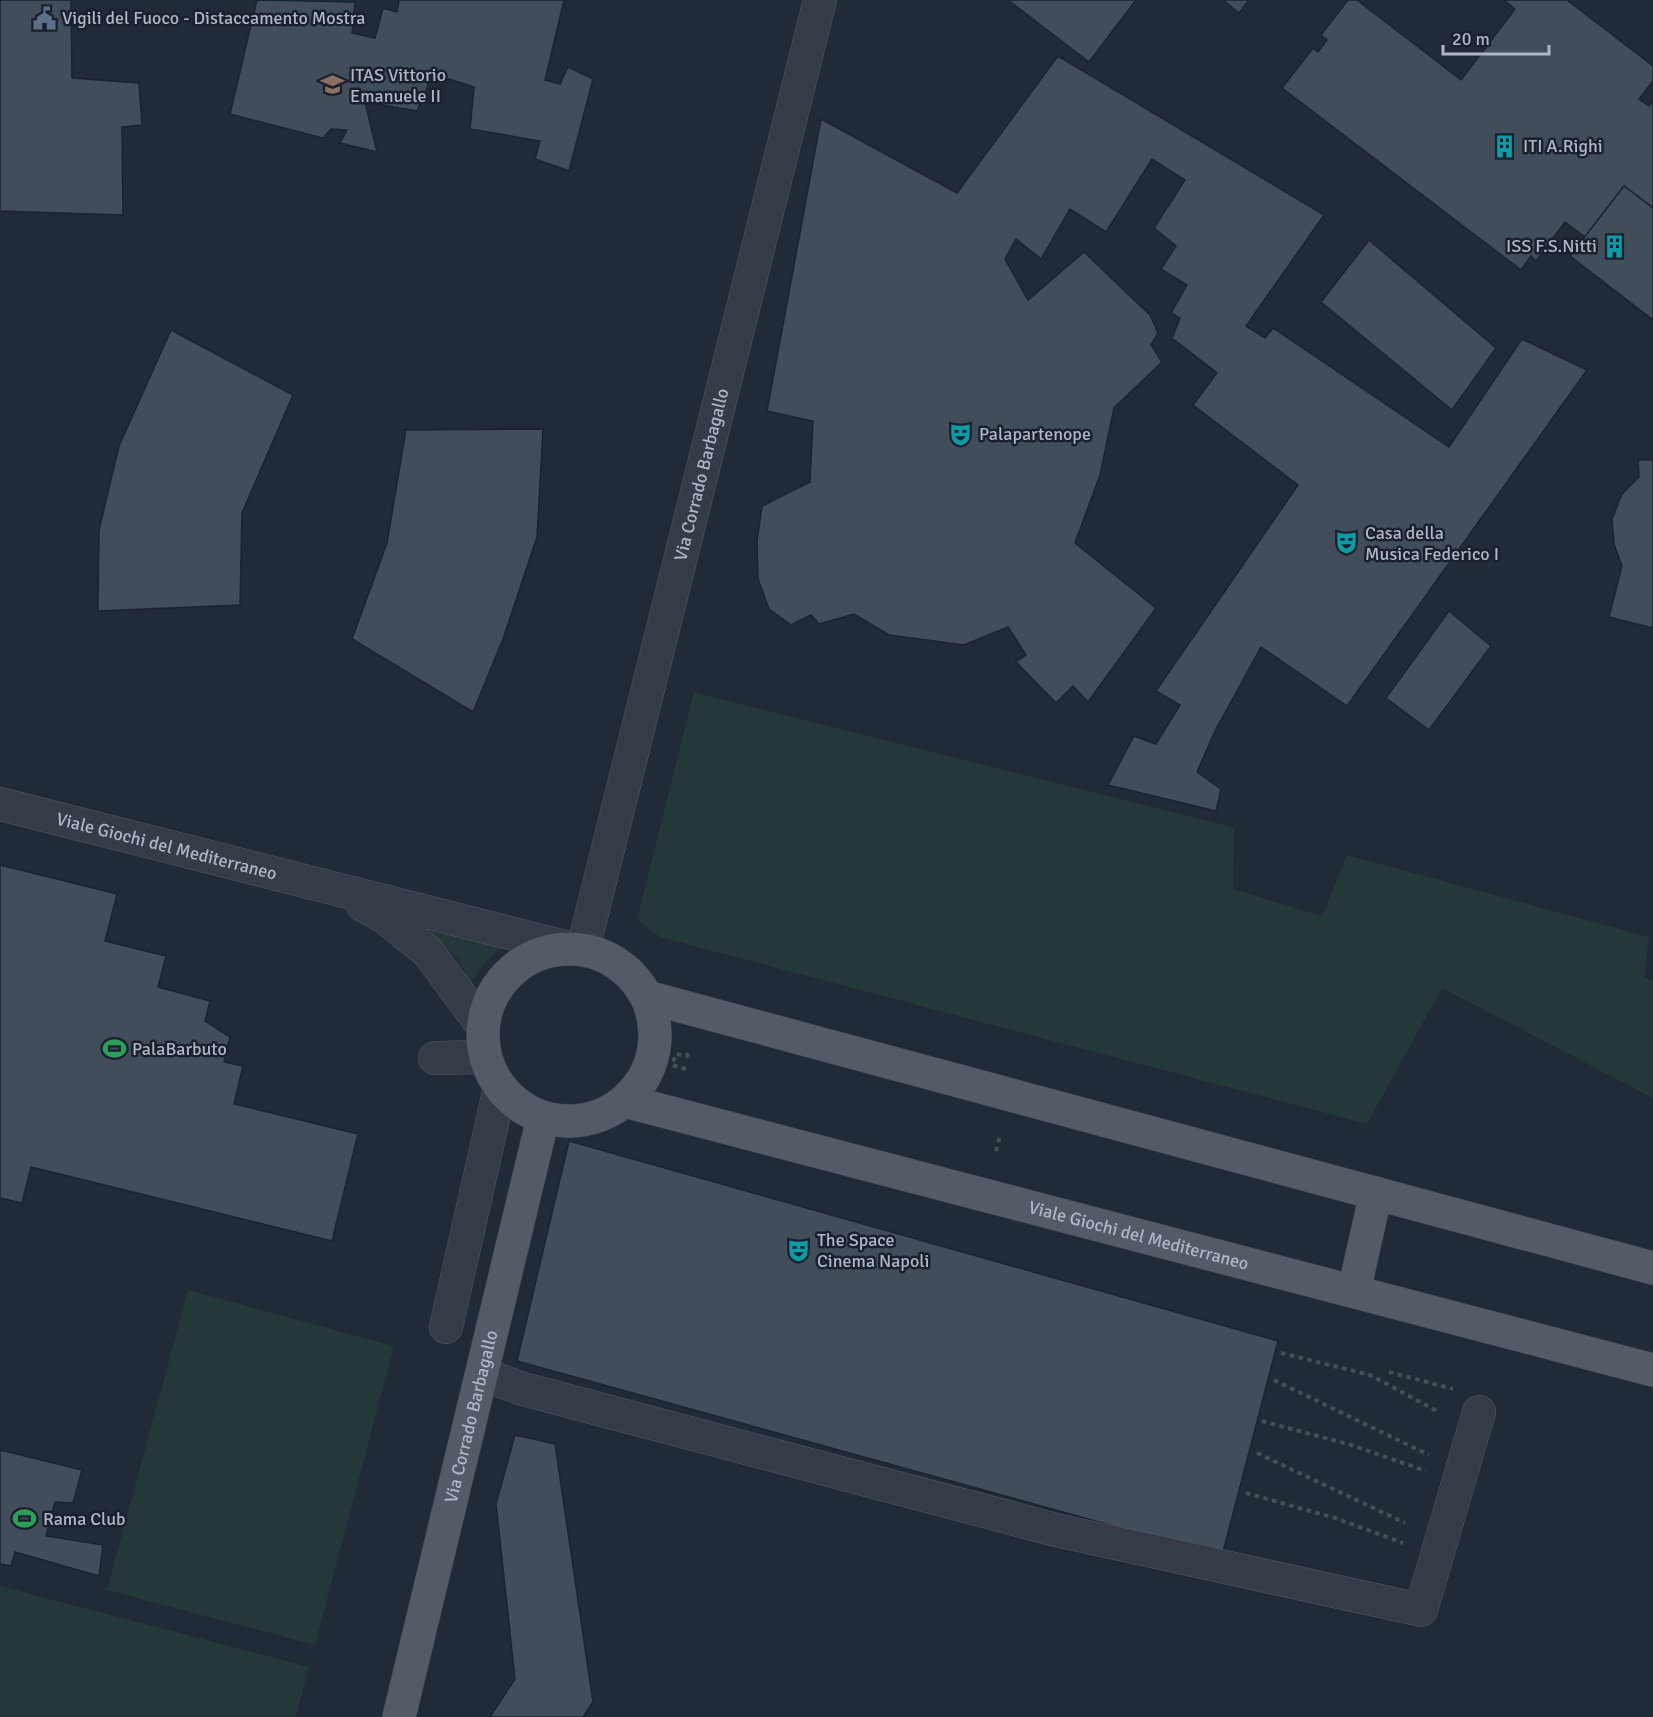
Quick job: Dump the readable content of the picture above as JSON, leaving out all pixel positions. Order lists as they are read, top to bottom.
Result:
{
  "streets": {
    "main road": ["Via Corrado Barbagallo", "Viale Giochi del Mediterraneo"]
  },
  "crossings": [
    ["Via Corrado Barbagallo", "Viale Giochi del Mediterraneo"]
  ],
  "places": {
    "public building": ["Vigili del Fuoco - Distaccamento Mostra"],
    "school or university": ["ITAS Vittorio Emanuele II"],
    "building": ["ITI A.Righi", "ISS F.S.Nitti"],
    "theatre": ["Palapartenope", "Casa della Musica Federico I", "The Space Cinema Napoli"],
    "sports": ["PalaBarbuto", "Rama Club"]
  },
  "scale_bar": "20 m"
}
